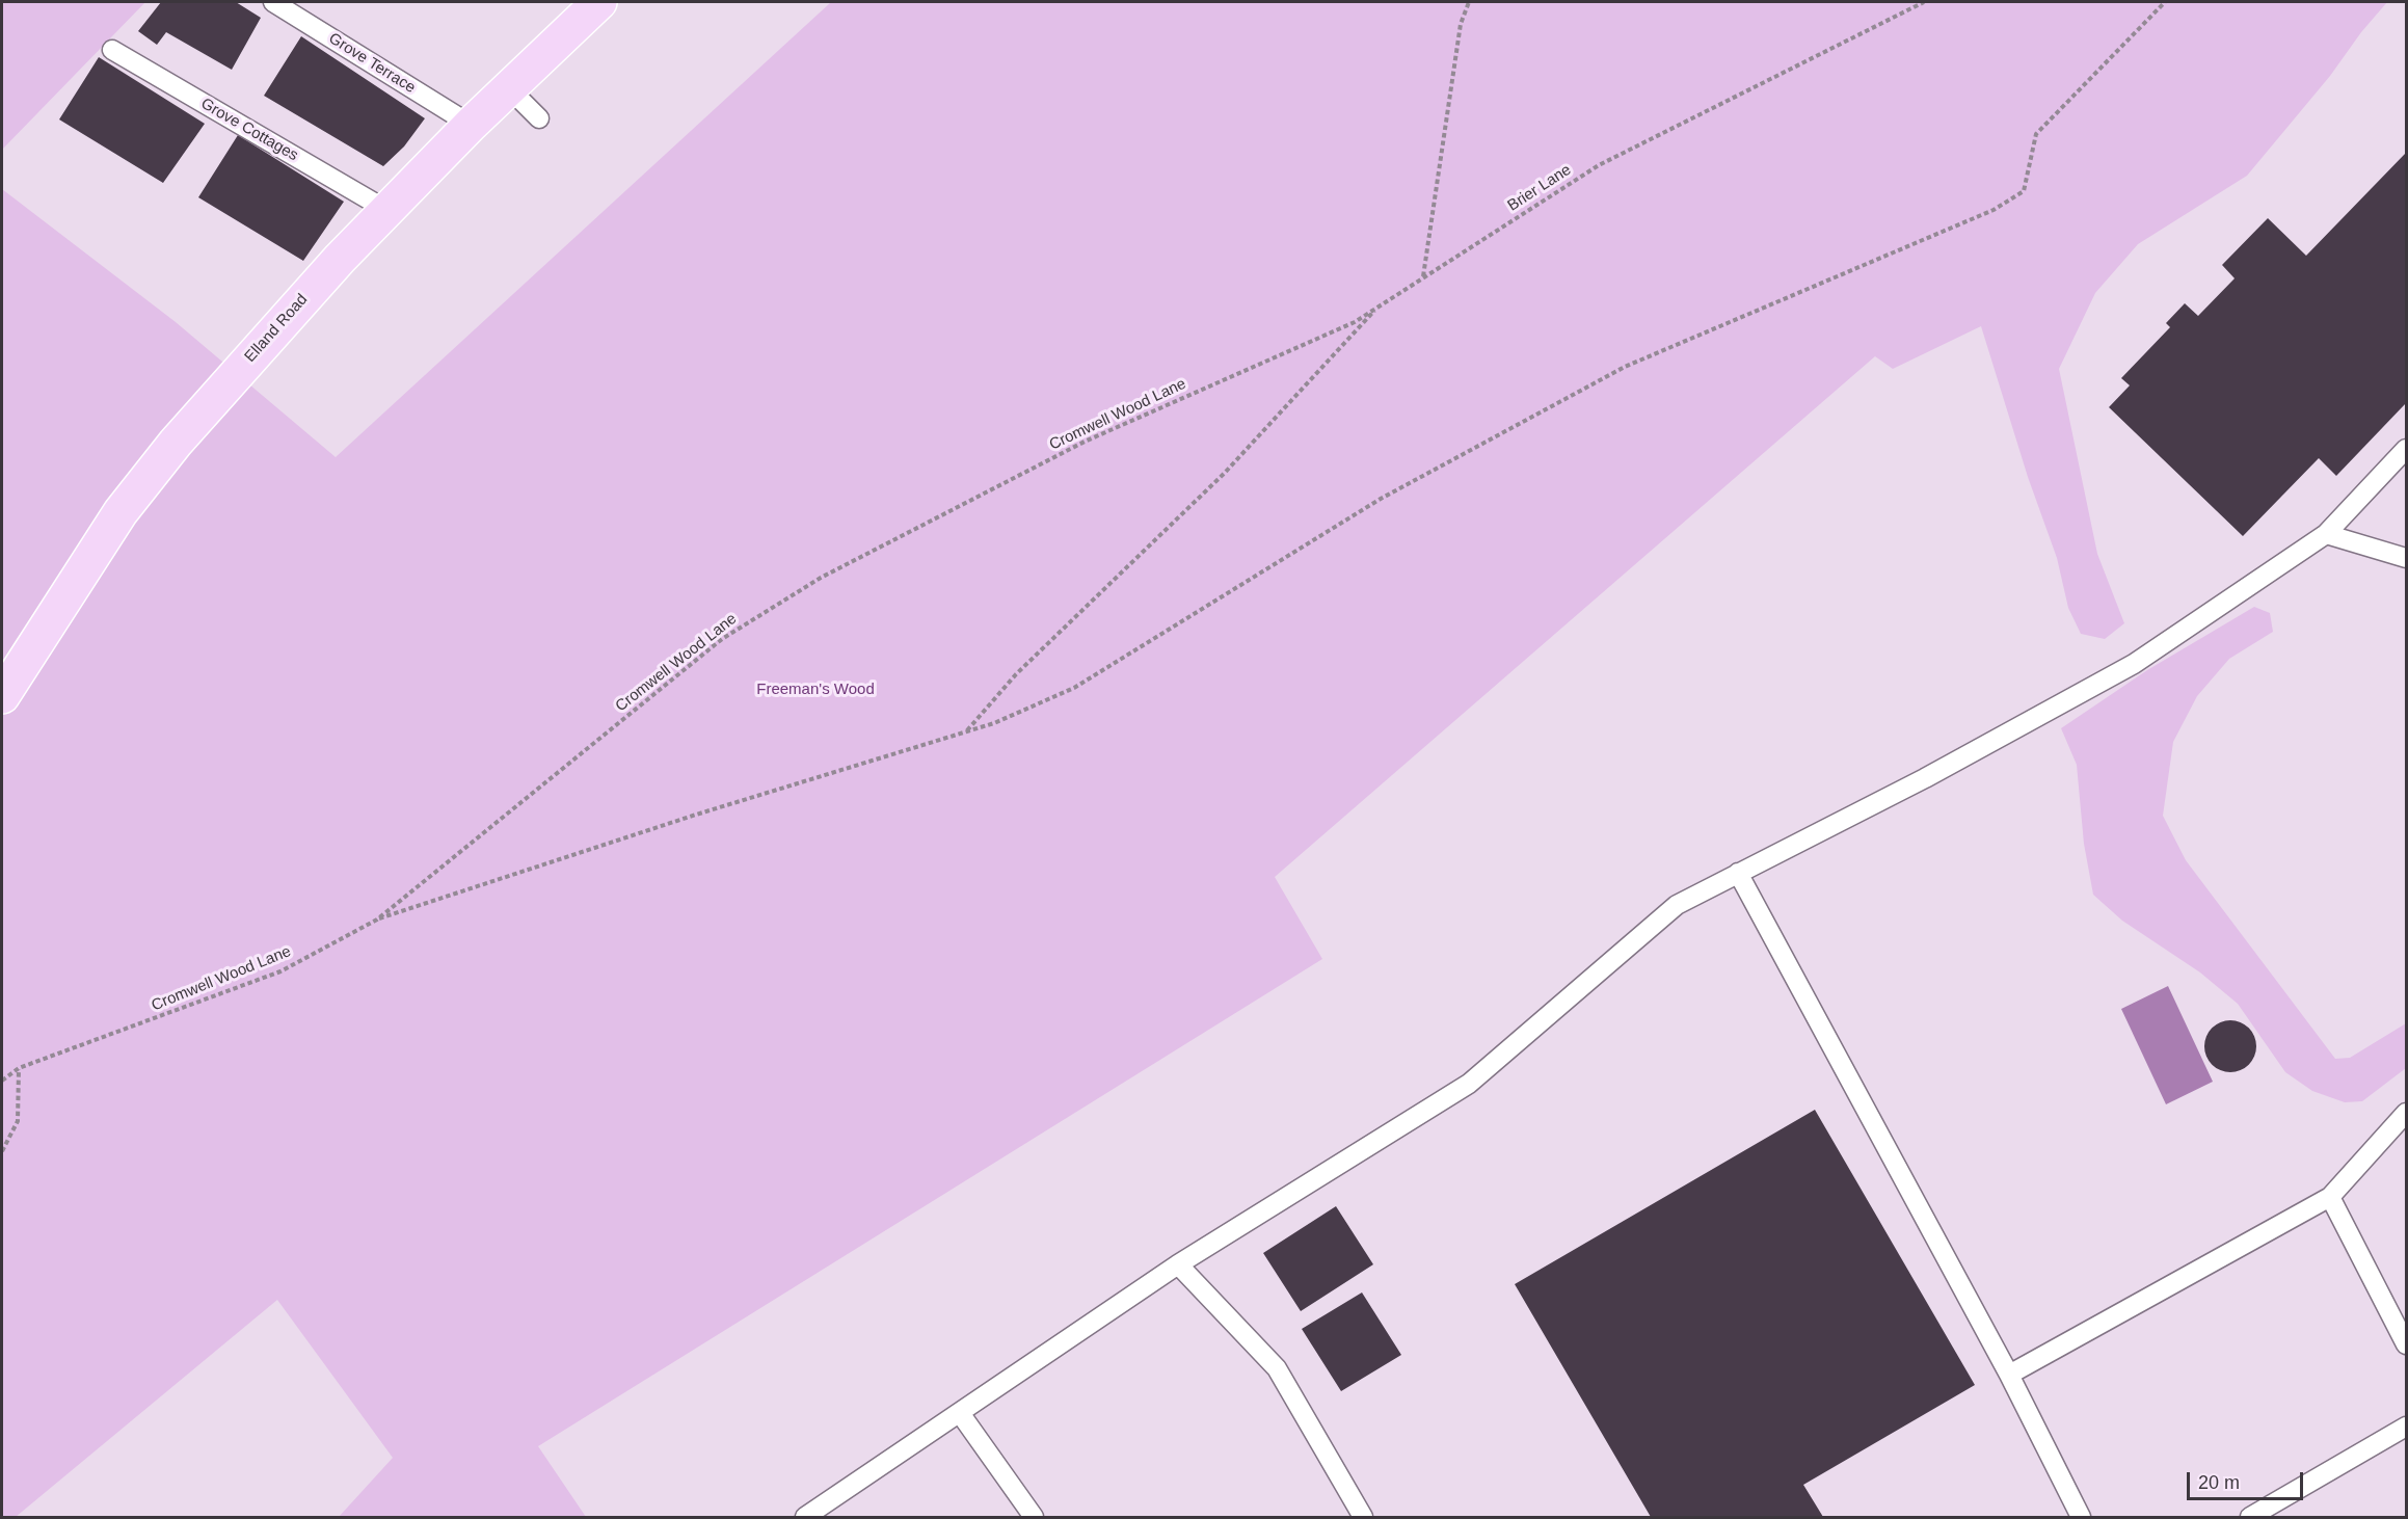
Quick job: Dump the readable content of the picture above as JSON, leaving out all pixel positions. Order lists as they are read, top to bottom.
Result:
{
  "streets": {
    "main road": ["Elland Road"],
    "lane": ["Grove Terrace", "Grove Cottages"],
    "path": ["Brier Lane", "Cromwell Wood Lane"]
  },
  "crossings": [
    ["Grove Terrace", "Elland Road"],
    ["Grove Cottages", "Elland Road"],
    ["Brier Lane", "Cromwell Wood Lane"]
  ],
  "parks": ["Freeman's Wood"],
  "scale_bar": "20 m"
}
